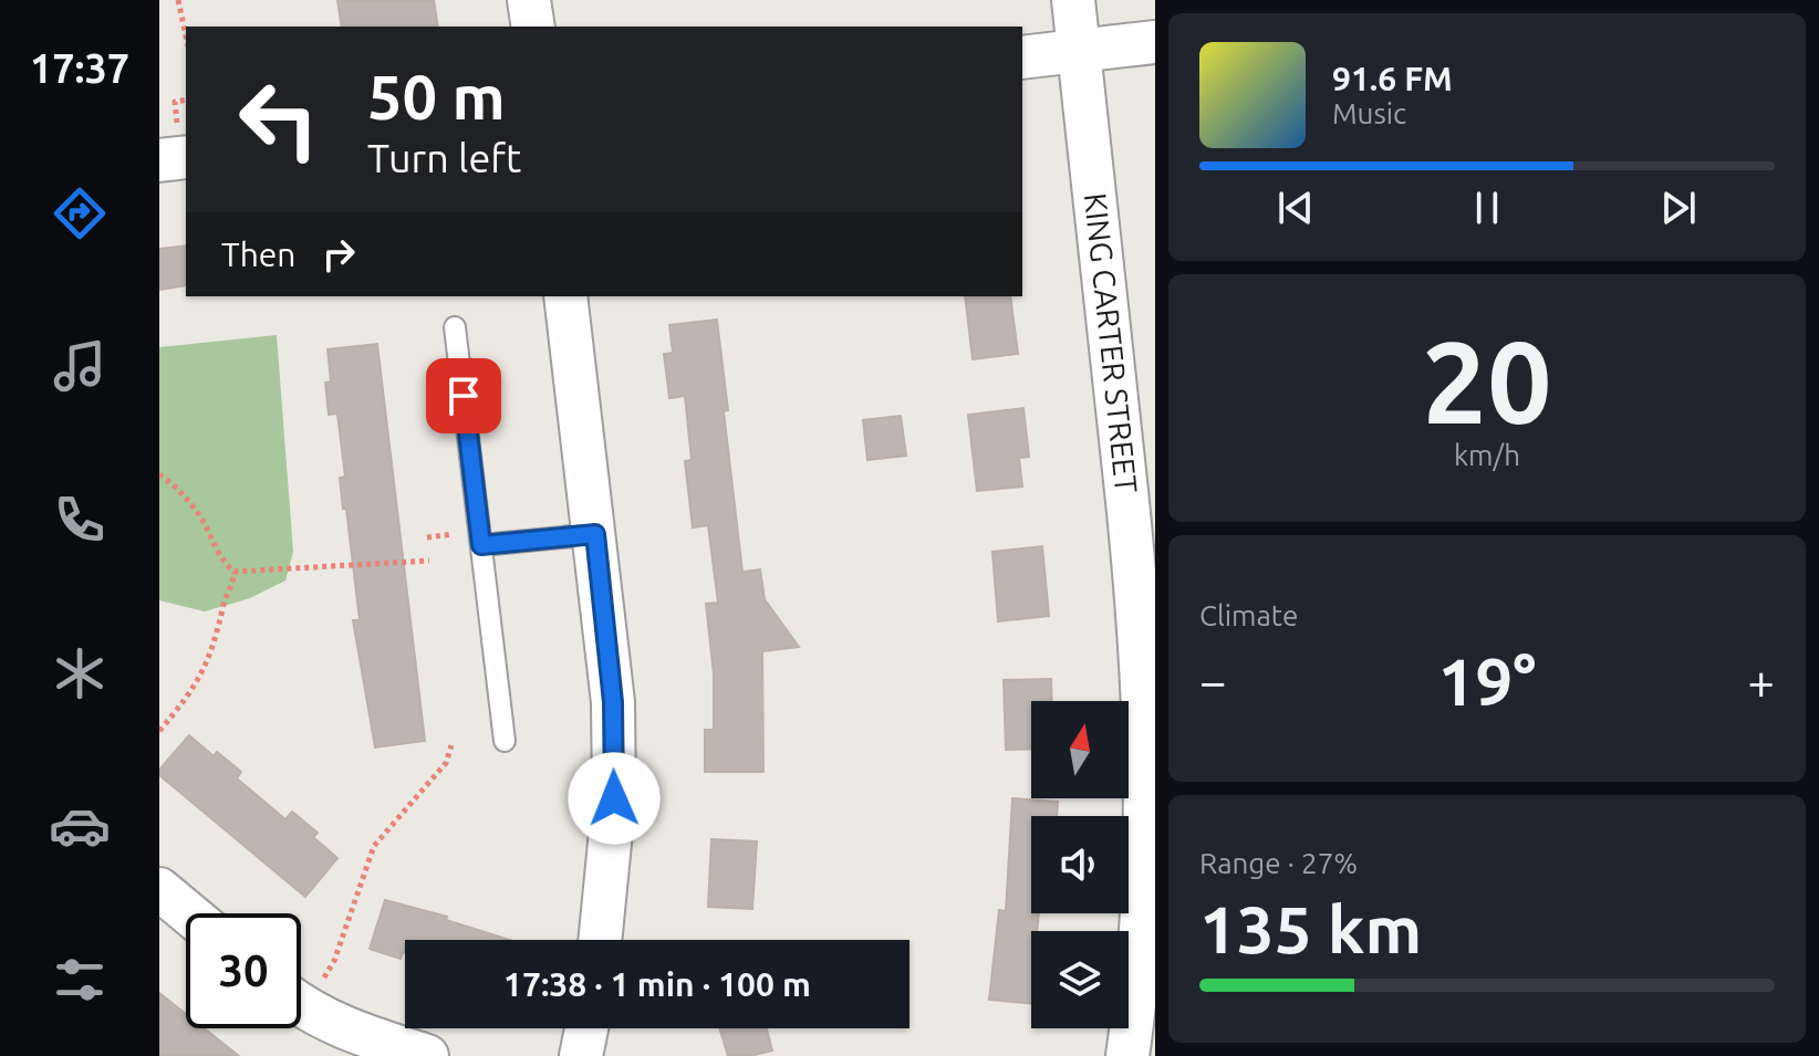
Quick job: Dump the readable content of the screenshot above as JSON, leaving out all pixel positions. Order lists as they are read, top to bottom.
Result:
{
  "streets": {
    "street": ["KING CARTER STREET"]
  },
  "north": "top",
  "page": {
    "tabs": "17:37",
    "turn": ["50 m", "Turn left"],
    "song": ["91.6 FM", "Music"],
    "then": "Then",
    "tile": [
      ["20", "km/h"],
      "Climate",
      ["Range · 27%", "135 km"]
    ],
    "heat": ["−", "19°", "+"],
    "limit": "30",
    "trip": "17:38 · 1 min · 100 m"
  }
}
